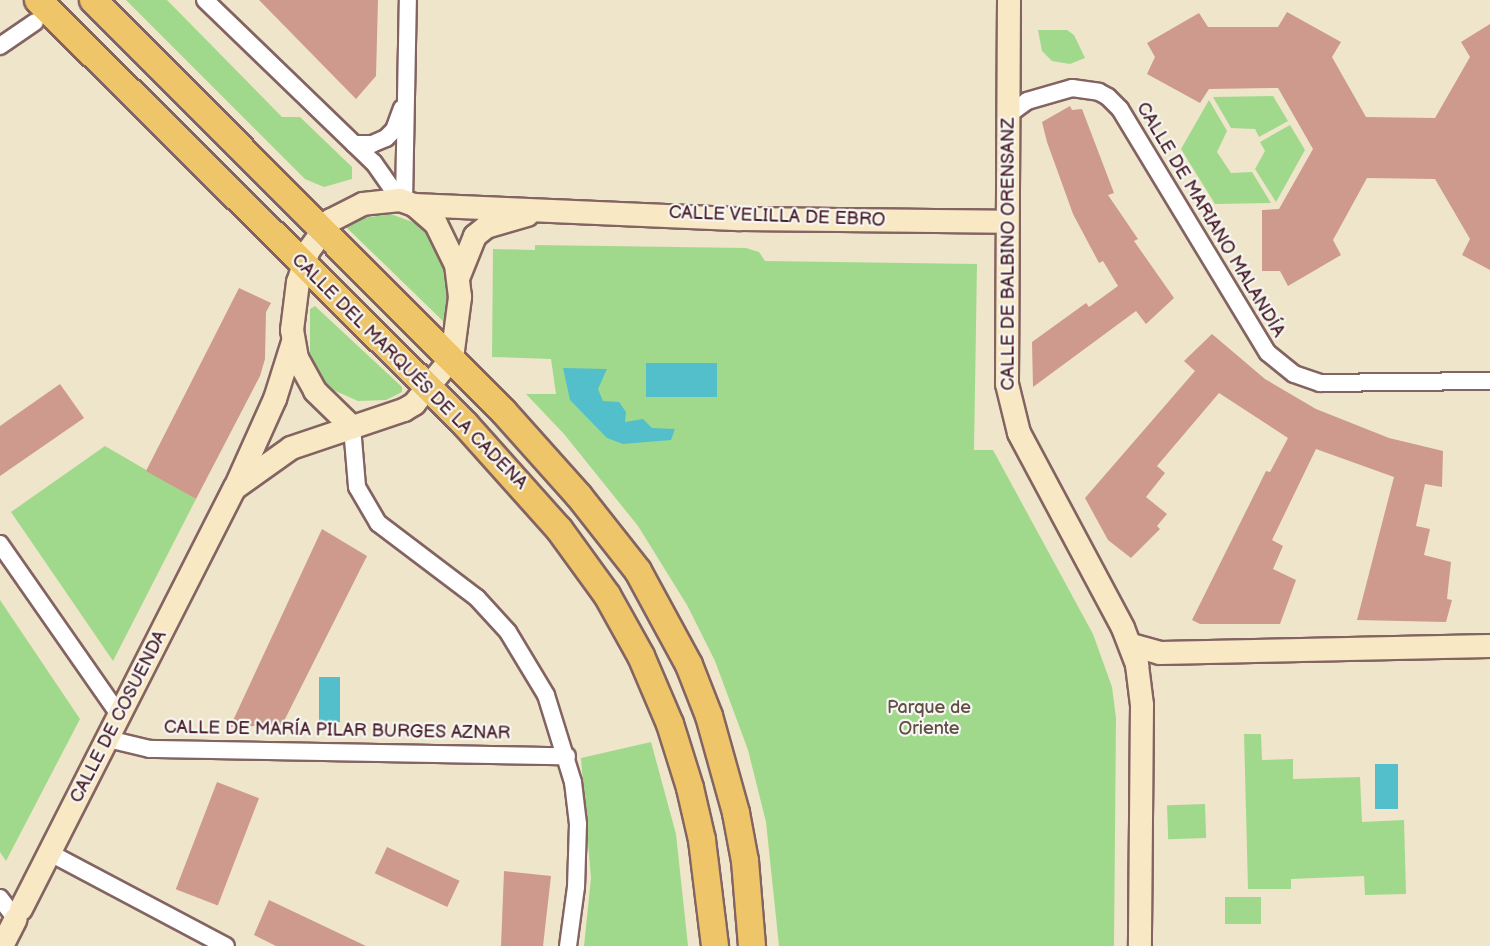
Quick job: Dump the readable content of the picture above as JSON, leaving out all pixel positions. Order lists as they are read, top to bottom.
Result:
{
  "streets": {
    "main road": ["CALLE DEL MARQUÉS DE LA CADENA"],
    "street": [
      "CALLE VELILLA DE EBRO",
      "CALLE DE MARIANO MALANDÍA",
      "CALLE DE BALBINO ORENSANZ",
      "CALLE DE COSUENDA",
      "CALLE DE MARÍA PILAR BURGES AZNAR"
    ]
  },
  "crossings": [
    ["CALLE VELILLA DE EBRO", "CALLE DE BALBINO ORENSANZ"],
    ["CALLE VELILLA DE EBRO", "CALLE DEL MARQUÉS DE LA CADENA"],
    ["CALLE DE MARIANO MALANDÍA", "CALLE DE BALBINO ORENSANZ"],
    ["CALLE DEL MARQUÉS DE LA CADENA", "CALLE DE COSUENDA"],
    ["CALLE DE COSUENDA", "CALLE DE MARÍA PILAR BURGES AZNAR"]
  ],
  "parks": ["Parque de Oriente"]
}
